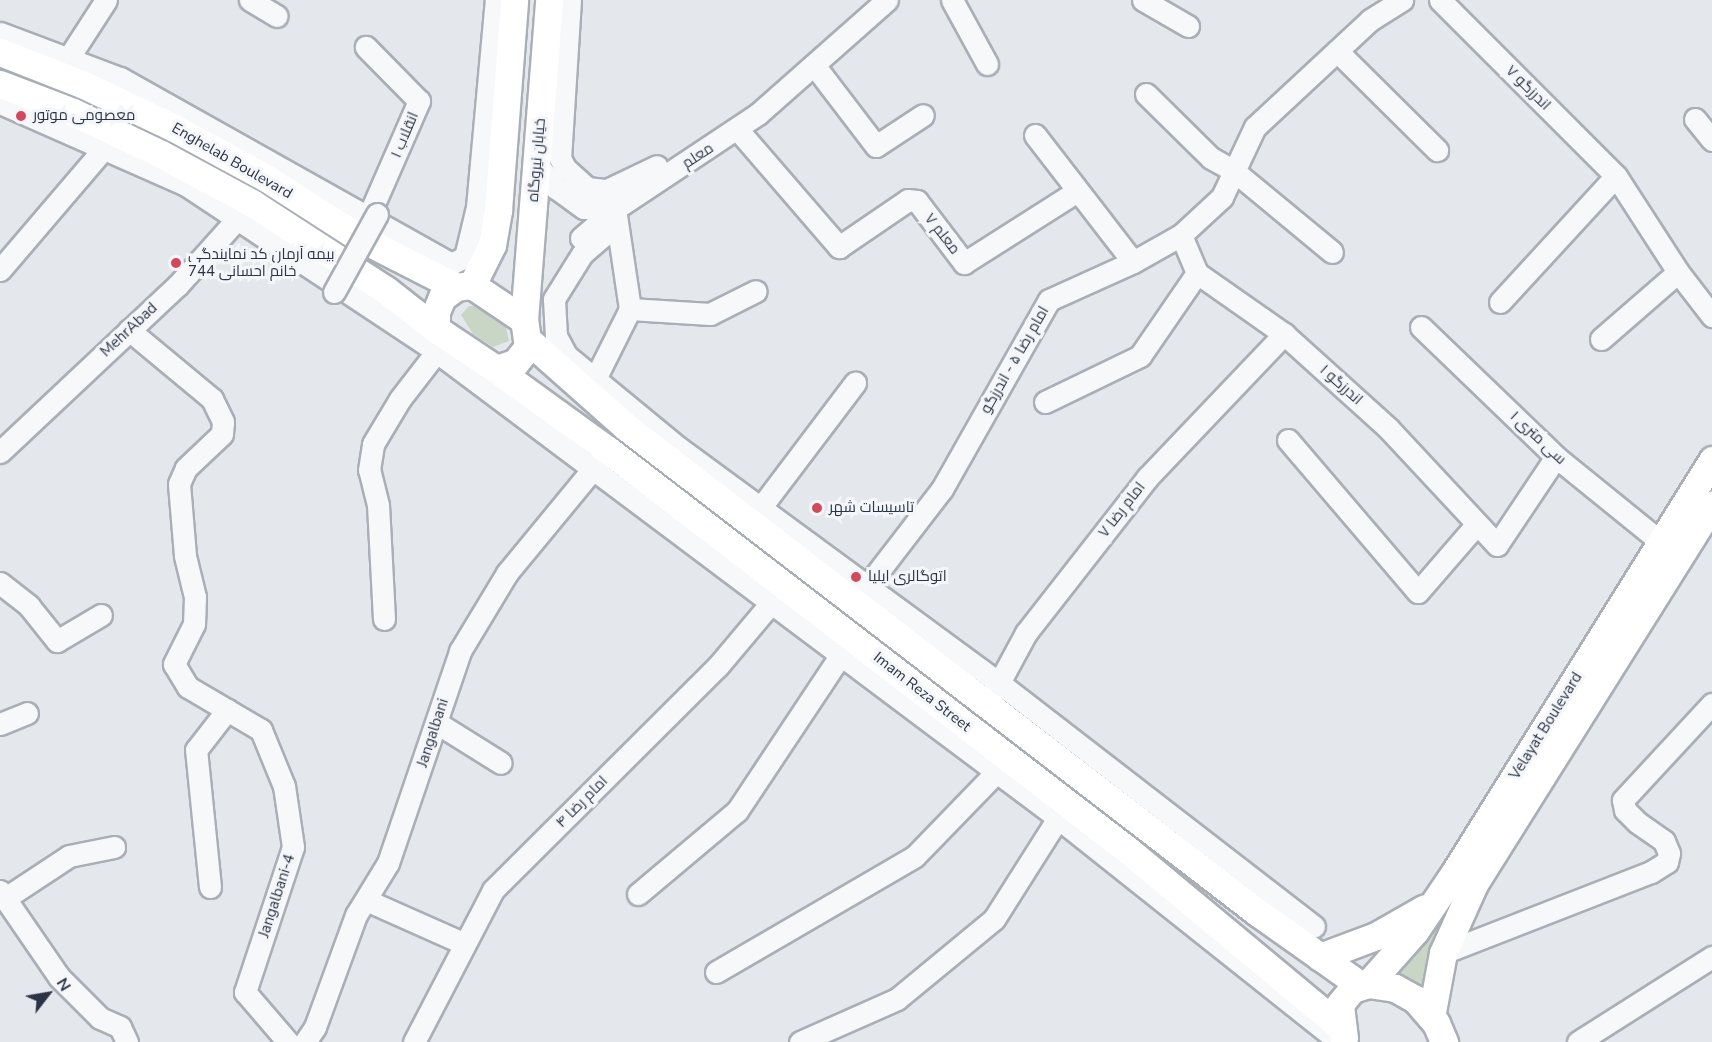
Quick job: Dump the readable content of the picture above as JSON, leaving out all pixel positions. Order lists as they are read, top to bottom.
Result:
{
  "streets": {
    "main road": [
      "خیابان نیروگاه",
      "Enghelab Boulevard",
      "Imam Reza Street",
      "Velayat Boulevard"
    ],
    "street": [
      "اندرزگو ۷",
      "انقلاب ۱",
      "معلم",
      "معلم ۷",
      "MehrAbad",
      "امام رضا ۵ - اندرزگو",
      "اندرزگو ۱",
      "سی متری ۱",
      "امام رضا ۷",
      "Jangalbani",
      "امام رضا ۴",
      "Jangalbani-4"
    ]
  },
  "crossings": [
    ["انقلاب ۱", "Enghelab Boulevard"],
    ["معلم", "خیابان نیروگاه"],
    ["معلم", "Enghelab Boulevard"],
    ["معلم", "معلم ۷"],
    ["معلم", "Imam Reza Street"],
    ["خیابان نیروگاه", "Enghelab Boulevard"],
    ["خیابان نیروگاه", "Imam Reza Street"],
    ["Enghelab Boulevard", "MehrAbad"],
    ["Enghelab Boulevard", "Imam Reza Street"],
    ["MehrAbad", "Jangalbani-4"],
    ["امام رضا ۵ - اندرزگو", "Imam Reza Street"],
    ["اندرزگو ۱", "سی متری ۱"],
    ["اندرزگو ۱", "امام رضا ۷"],
    ["سی متری ۱", "Velayat Boulevard"],
    ["امام رضا ۷", "Imam Reza Street"],
    ["Imam Reza Street", "Velayat Boulevard"],
    ["Imam Reza Street", "Jangalbani"],
    ["Imam Reza Street", "امام رضا ۴"]
  ],
  "places": [
    "معصومی موتور",
    "بیمه آرمان کد نمایندگی 744 خانم احسانی",
    "تاسیسات شهر",
    "اتوگالری ایلیا"
  ],
  "north": "top right"
}
